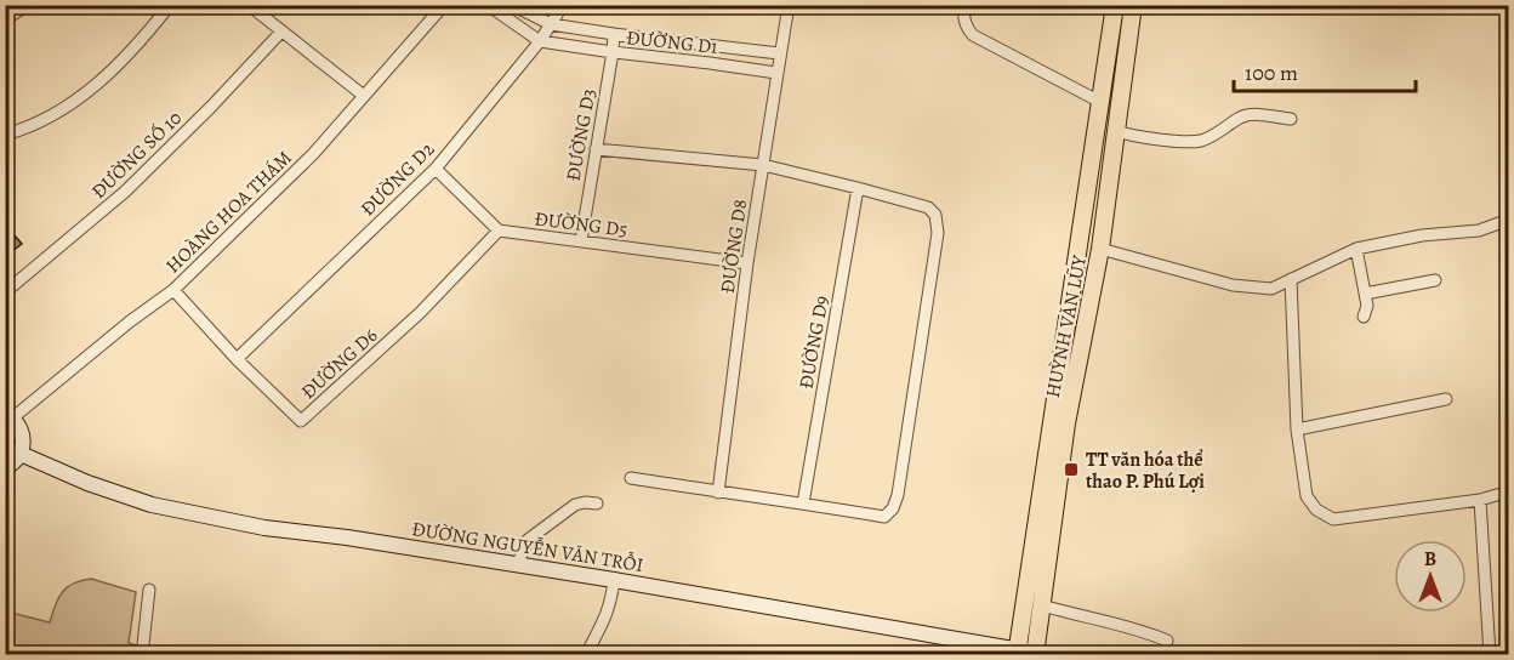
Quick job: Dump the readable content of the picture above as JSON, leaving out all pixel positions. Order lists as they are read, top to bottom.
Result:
{
  "streets": {
    "main road": ["HUỲNH VĂN LŨY"],
    "street": [
      "ĐƯỜNG D1",
      "ĐƯỜNG D3",
      "ĐƯỜNG SỐ 10",
      "ĐƯỜNG D2",
      "HOÀNG HOA THÁM",
      "ĐƯỜNG D5",
      "ĐƯỜNG D8",
      "ĐƯỜNG D9",
      "ĐƯỜNG D6",
      "ĐƯỜNG NGUYỄN VĂN TRỖI"
    ]
  },
  "crossings": [
    ["ĐƯỜNG D1", "ĐƯỜNG D3"],
    ["ĐƯỜNG D1", "ĐƯỜNG D2"],
    ["ĐƯỜNG D1", "ĐƯỜNG D8"],
    ["ĐƯỜNG D3", "ĐƯỜNG D5"],
    ["ĐƯỜNG D2", "ĐƯỜNG D6"],
    ["HOÀNG HOA THÁM", "ĐƯỜNG D6"],
    ["ĐƯỜNG D5", "ĐƯỜNG D8"],
    ["ĐƯỜNG D5", "ĐƯỜNG D6"],
    ["HUỲNH VĂN LŨY", "ĐƯỜNG NGUYỄN VĂN TRỖI"]
  ],
  "places": {
    "transit": ["TT văn hóa thể thao P. Phú Lợi"]
  },
  "scale_bar": "100 m",
  "north": "top"
}
